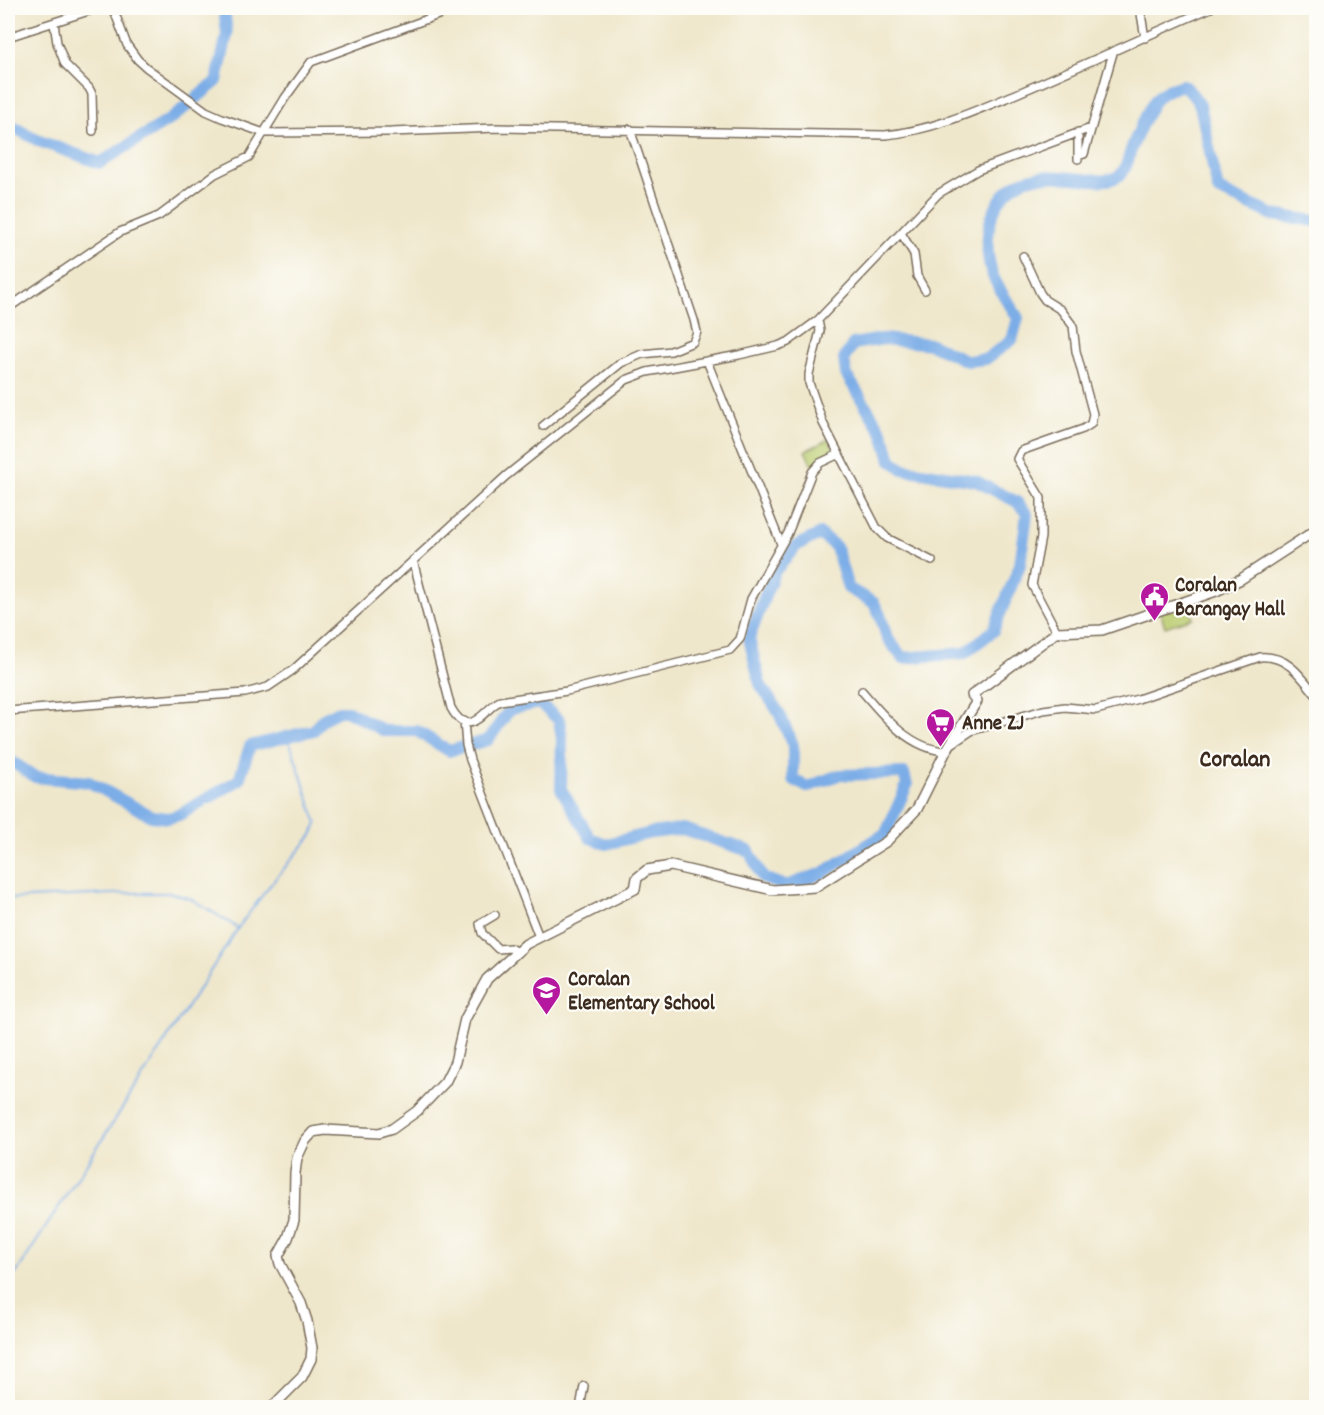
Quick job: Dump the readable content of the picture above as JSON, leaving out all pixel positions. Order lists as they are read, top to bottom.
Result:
{
  "districts": ["Coralan"],
  "places": {
    "public building": ["Coralan Barangay Hall"],
    "supermarket": ["Anne ZJ"],
    "school or university": ["Coralan Elementary School"]
  }
}
